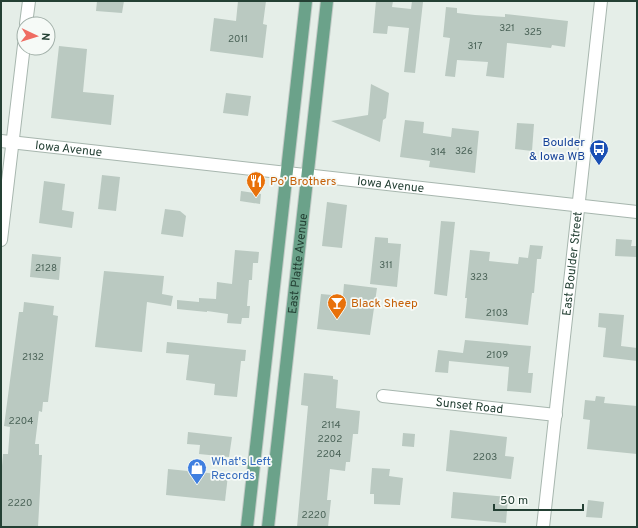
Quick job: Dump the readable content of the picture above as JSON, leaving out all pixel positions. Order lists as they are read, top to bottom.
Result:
{
  "streets": {
    "main road": ["East Platte Avenue"],
    "street": ["Iowa Avenue", "East Boulder Street", "Sunset Road"]
  },
  "crossings": [
    ["Iowa Avenue", "East Platte Avenue"],
    ["Iowa Avenue", "East Boulder Street"],
    ["East Boulder Street", "Sunset Road"]
  ],
  "places": {
    "bus stop": ["Boulder & Iowa WB"],
    "restaurant": ["Po’ Brothers"],
    "bar": ["Black Sheep"],
    "shop": ["What's Left Records"]
  },
  "house_numbers": [
    "321",
    "325",
    "2011",
    "317",
    "326",
    "314",
    "311",
    "2128",
    "323",
    "2103",
    "2109",
    "2132",
    "2204",
    "2114",
    "2202",
    "2204",
    "2203",
    "2220",
    "2220"
  ],
  "scale_bar": "50 m",
  "north": "right"
}
